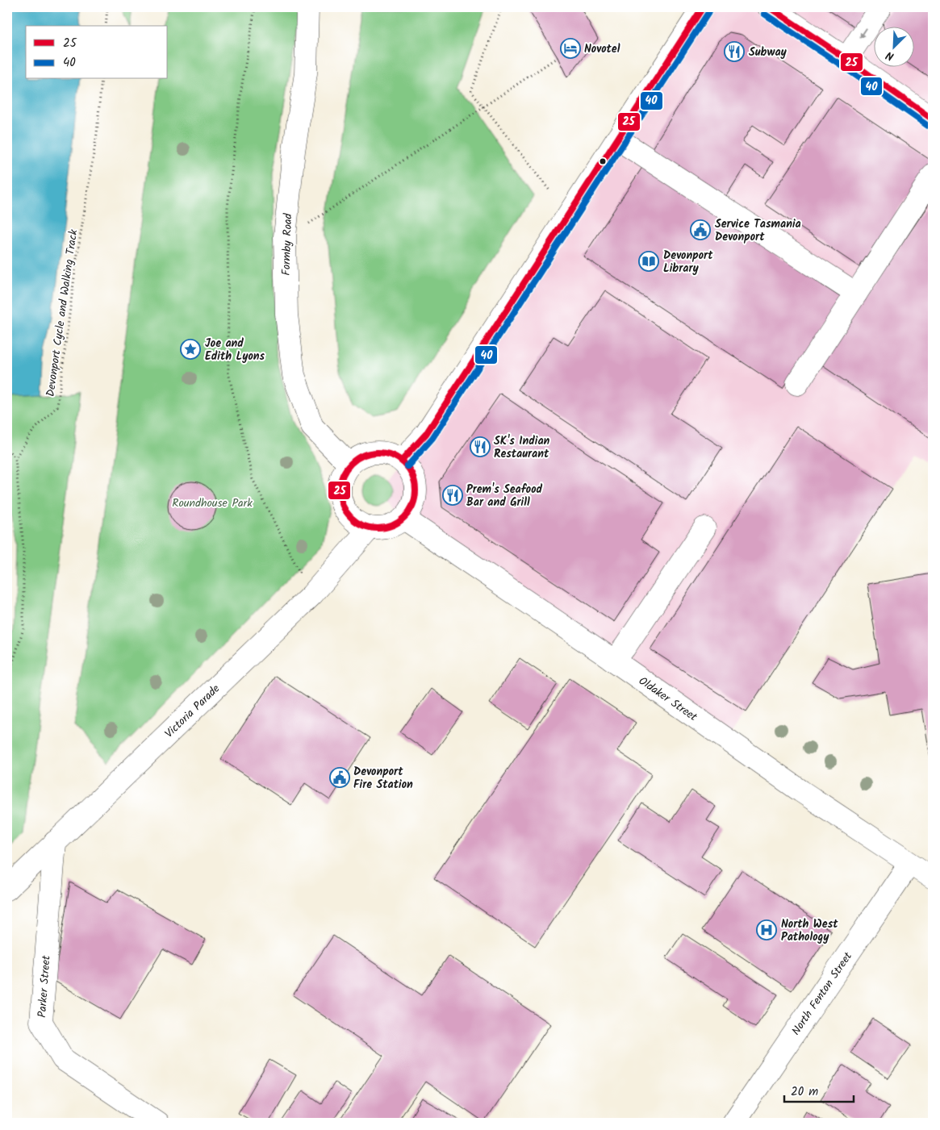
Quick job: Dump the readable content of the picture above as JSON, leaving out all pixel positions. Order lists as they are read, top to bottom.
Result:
{
  "streets": {
    "main road": [
      "Formby Road",
      "Oldaker Street",
      "Victoria Parade",
      "Parker Street",
      "North Fenton Street"
    ],
    "path": ["Devonport Cycle and Walking Track"]
  },
  "crossings": [
    ["Formby Road", "Oldaker Street"],
    ["Formby Road", "Victoria Parade"],
    ["Oldaker Street", "Victoria Parade"],
    ["Oldaker Street", "North Fenton Street"],
    ["Victoria Parade", "Parker Street"]
  ],
  "parks": ["Roundhouse Park"],
  "places": {
    "hotel": ["Novotel"],
    "restaurant": ["Subway", "SK's Indian Restaurant", "Prem's Seafood Bar and Grill"],
    "public building": ["Service Tasmania Devonport", "Devonport Fire Station"],
    "library": ["Devonport Library"],
    "place": ["Joe and Edith Lyons"],
    "hospital": ["North West Pathology"]
  },
  "lines": ["transit line 25", "transit line 40"],
  "legend": ["25", "40"],
  "scale_bar": "20 m",
  "north": "bottom left"
}
